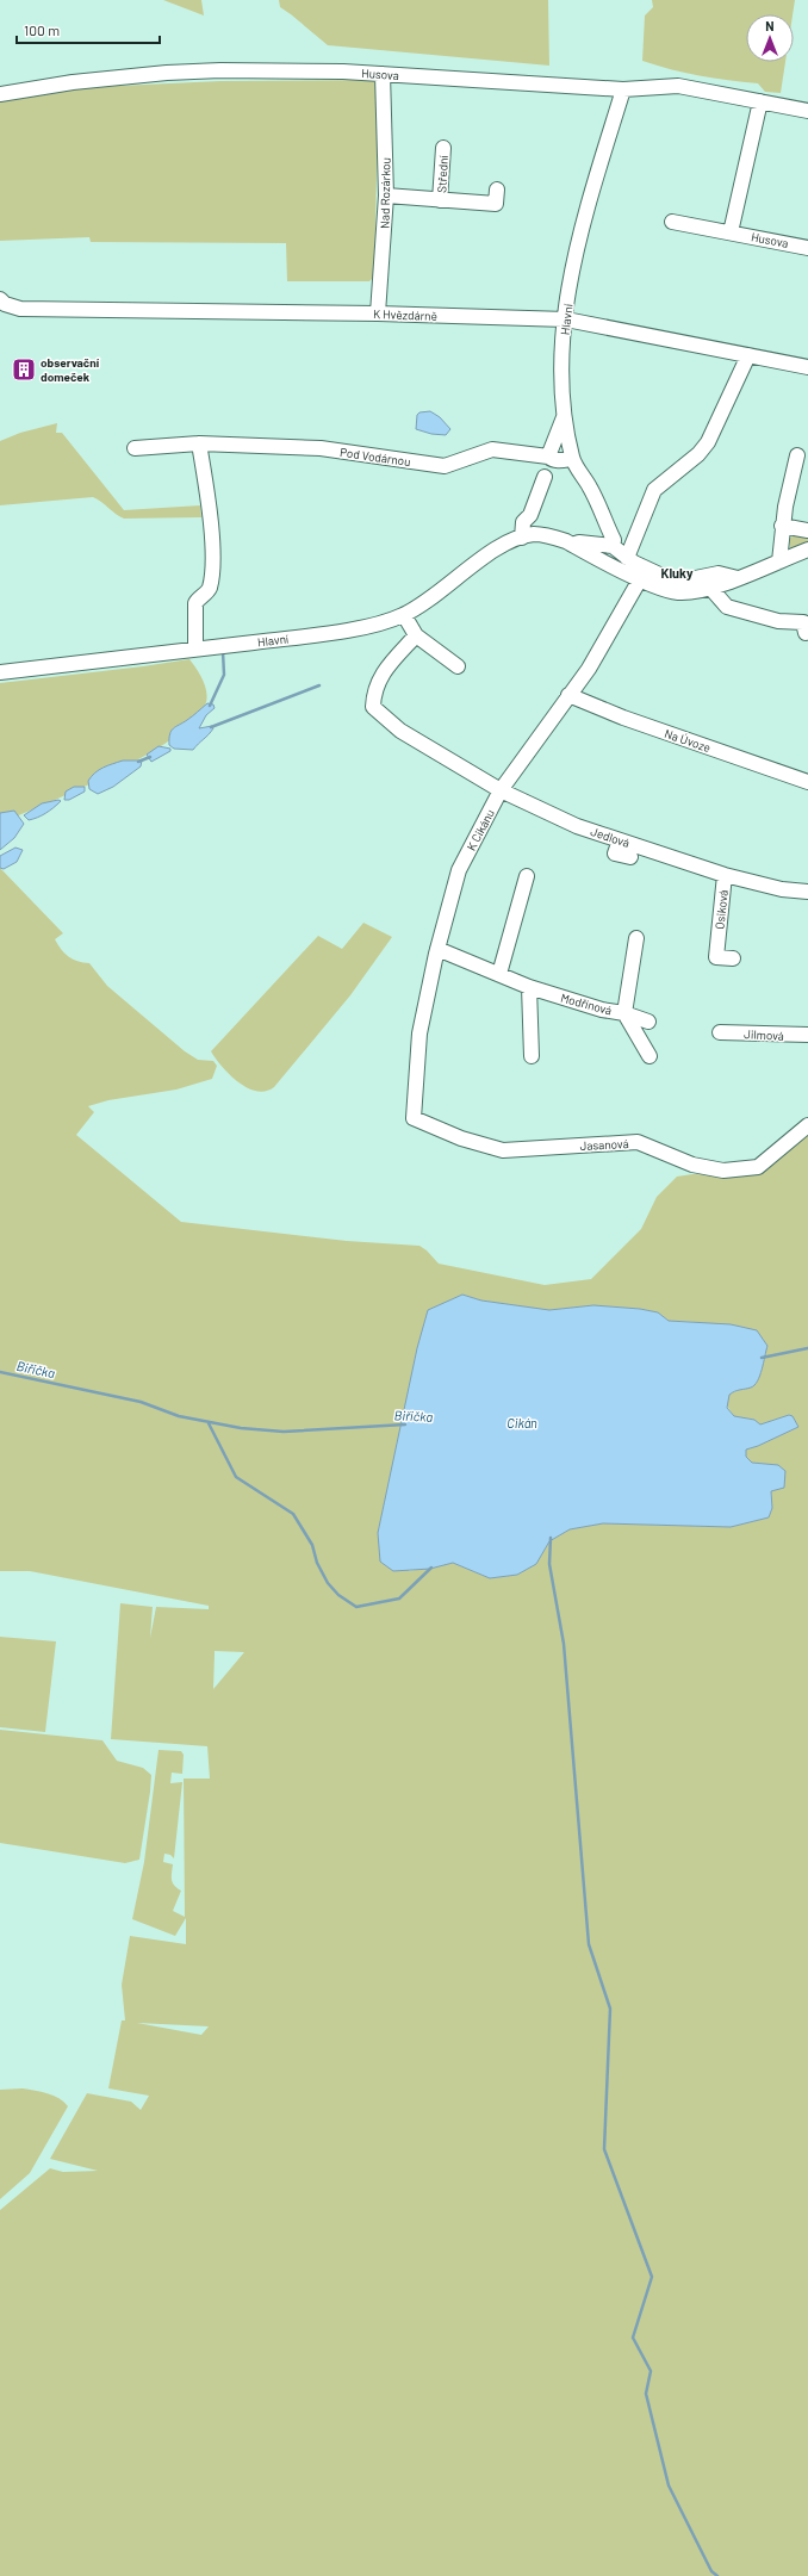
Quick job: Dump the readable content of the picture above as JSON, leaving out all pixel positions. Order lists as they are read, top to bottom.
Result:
{
  "streets": {
    "street": [
      "Husova",
      "Střední",
      "Nad Rozárkou",
      "K Hvězdárně",
      "Hlavní",
      "Pod Vodárnou",
      "Na Úvoze",
      "K Cikánu",
      "Jedlová",
      "Osiková",
      "Modřínová",
      "Jilmová",
      "Jasanová"
    ]
  },
  "crossings": [
    ["Husova", "Nad Rozárkou"],
    ["Husova", "Hlavní"],
    ["Střední", "Nad Rozárkou"],
    ["Nad Rozárkou", "K Hvězdárně"],
    ["K Hvězdárně", "Hlavní"],
    ["Hlavní", "Pod Vodárnou"],
    ["Hlavní", "K Cikánu"],
    ["Na Úvoze", "K Cikánu"],
    ["K Cikánu", "Jedlová"],
    ["K Cikánu", "Modřínová"],
    ["K Cikánu", "Jasanová"],
    ["Jedlová", "Osiková"]
  ],
  "districts": ["Kluky"],
  "water": ["Biřička", "Cikán"],
  "places": {
    "building": ["observační domeček"]
  },
  "scale_bar": "100 m",
  "north": "top"
}
